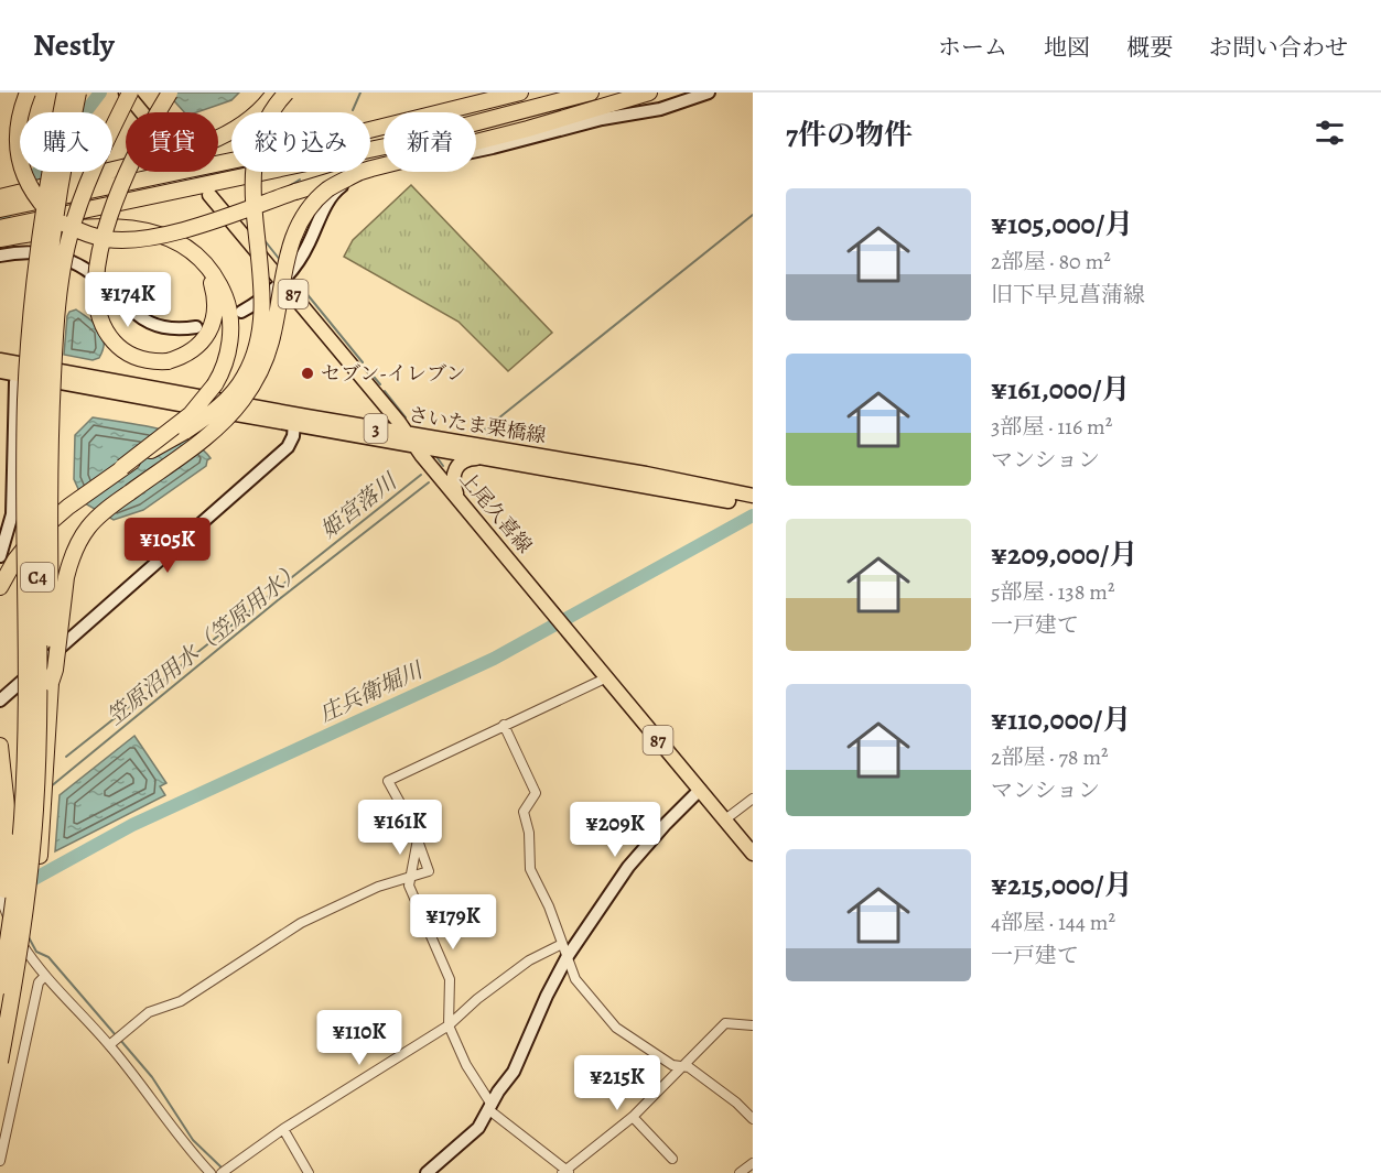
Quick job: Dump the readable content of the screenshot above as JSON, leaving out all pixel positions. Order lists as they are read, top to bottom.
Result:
{
  "streets": {
    "highway": ["C4"],
    "main road": [
      "87",
      "さいたま栗橋線",
      "3",
      "上尾久喜線"
    ]
  },
  "crossings": [
    ["さいたま栗橋線", "上尾久喜線"]
  ],
  "water": ["姫宮落川", "笠原沼用水（笠原用水）", "庄兵衛堀川"],
  "places": ["セブン-イレブン"],
  "page": {
    "header": "Nestly",
    "nav": [
      "ホーム",
      "地図",
      "概要",
      "お問い合わせ"
    ],
    "heading": "7件の物件",
    "chip": [
      "購入",
      "賃貸",
      "絞り込み",
      "新着"
    ],
    "list": [
      {
        "name": "¥105,000/月",
        "note": "2部屋 · 80 m² · 旧下早見菖蒲線"
      },
      {
        "name": "¥161,000/月",
        "note": "3部屋 · 116 m² · マンション"
      },
      {
        "name": "¥209,000/月",
        "note": "5部屋 · 138 m² · 一戸建て"
      },
      {
        "name": "¥110,000/月",
        "note": "2部屋 · 78 m² · マンション"
      },
      {
        "name": "¥215,000/月",
        "note": "4部屋 · 144 m² · 一戸建て"
      }
    ],
    "price": [
      "¥174K",
      "¥105K",
      "¥161K",
      "¥209K",
      "¥179K",
      "¥110K",
      "¥215K"
    ]
  }
}
